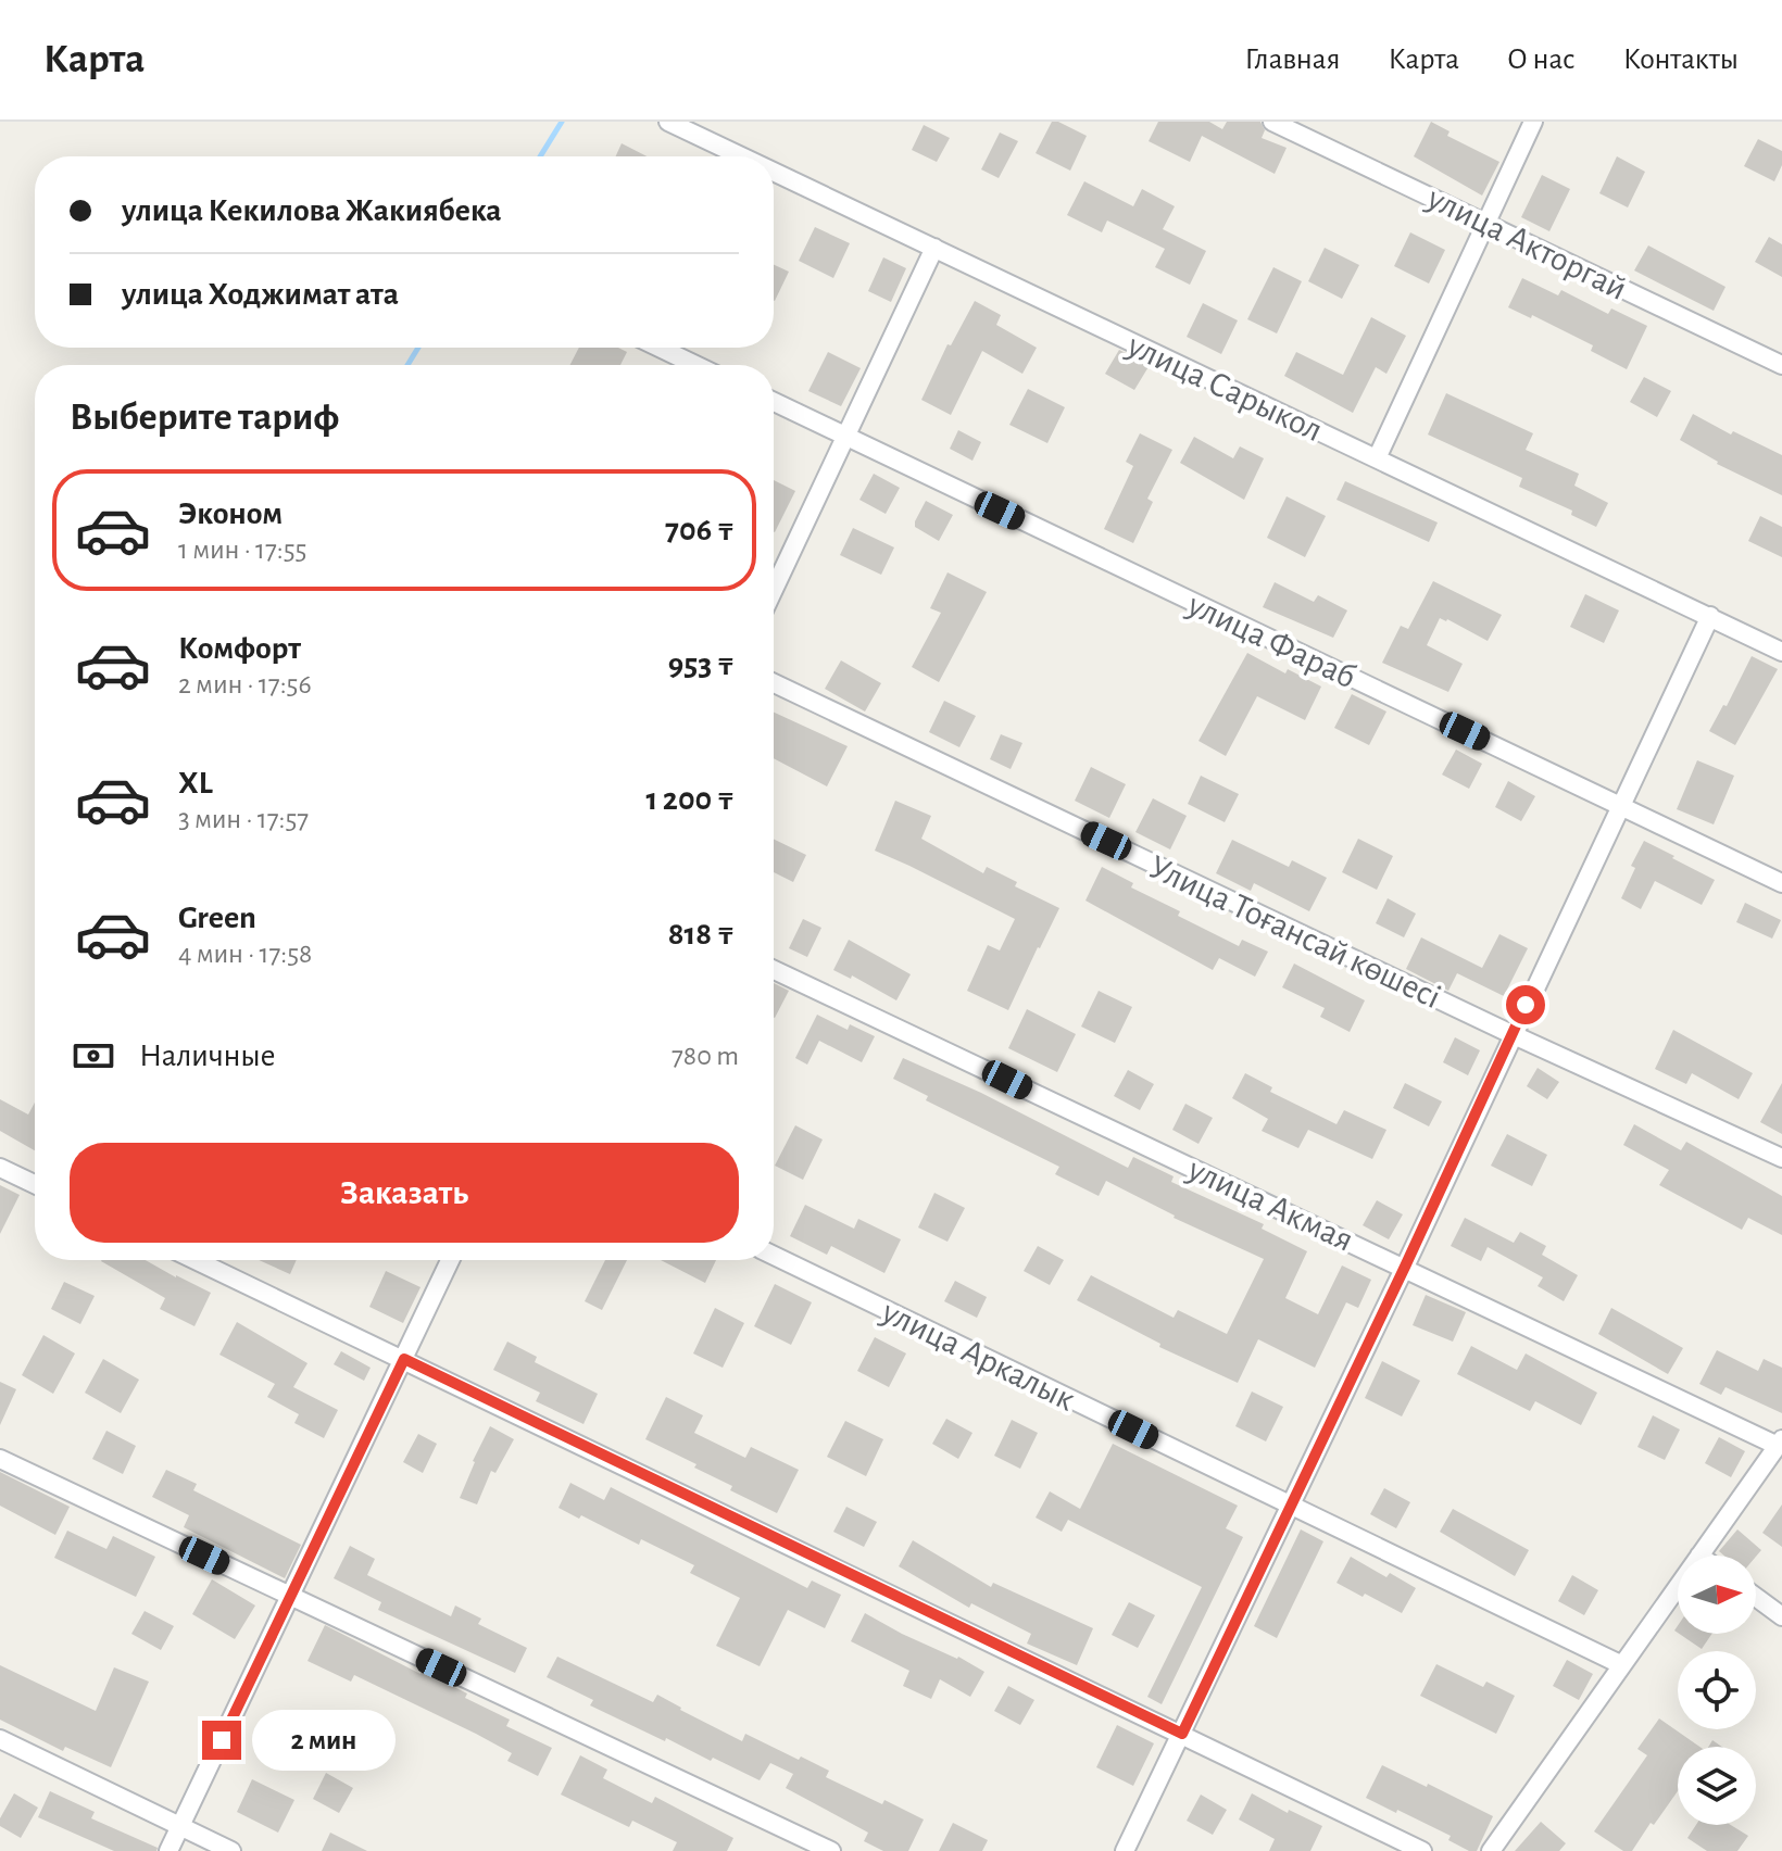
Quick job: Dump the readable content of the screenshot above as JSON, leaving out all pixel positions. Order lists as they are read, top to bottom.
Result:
{
  "streets": {
    "street": [
      "улица Акторгай",
      "улица Сарыкол",
      "улица Фараб",
      "Улица Тоғансай көшесі",
      "улица Акмая",
      "улица Аркалык"
    ]
  },
  "north": "right",
  "page": {
    "header": "Карта",
    "nav": [
      "Главная",
      "Карта",
      "О нас",
      "Контакты"
    ],
    "banner": ["улица Кекилова Жакиябека", "улица Ходжимат ата"],
    "heading": "Выберите тариф",
    "list": [
      {
        "name": "Эконом",
        "note": "1 мин · 17:55",
        "value": "706 ₸"
      },
      {
        "name": "Комфорт",
        "note": "2 мин · 17:56",
        "value": "953 ₸"
      },
      {
        "name": "XL",
        "note": "3 мин · 17:57",
        "value": "1 200 ₸"
      },
      {
        "name": "Green",
        "note": "4 мин · 17:58",
        "value": "818 ₸"
      }
    ],
    "pay": ["Наличные", "780 m"],
    "buttons": "Заказать",
    "bubble": "2 мин"
  }
}
